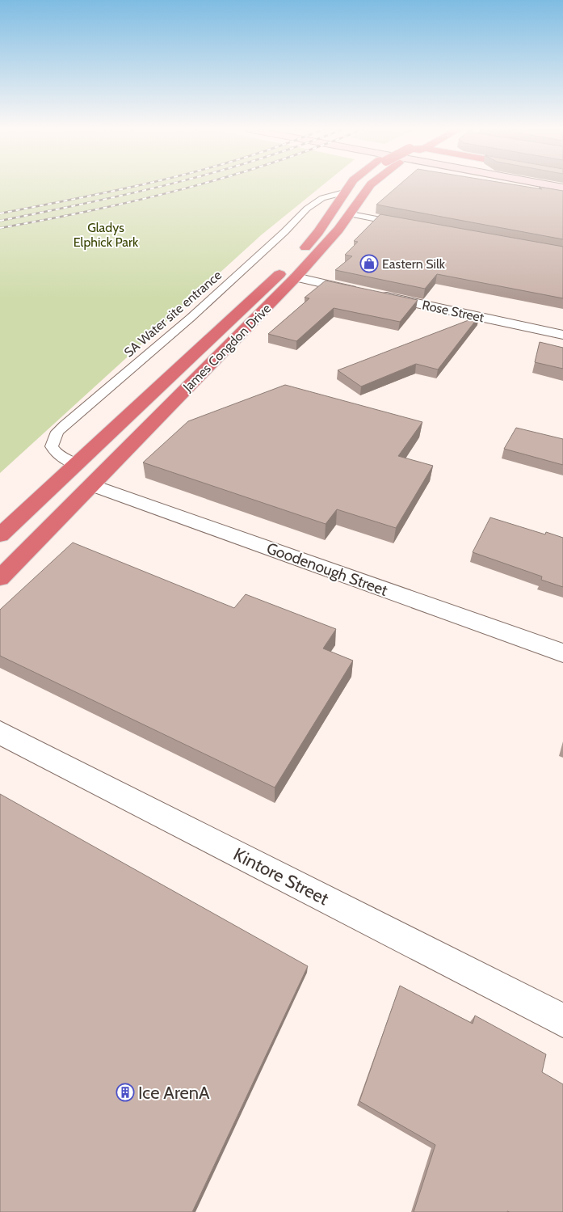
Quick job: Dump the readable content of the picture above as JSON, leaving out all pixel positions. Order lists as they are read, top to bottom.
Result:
{
  "streets": {
    "highway": ["James Congdon Drive"],
    "street": ["Rose Street", "Goodenough Street", "Kintore Street"],
    "lane": ["SA Water site entrance"]
  },
  "crossings": [
    ["Rose Street", "James Congdon Drive"],
    ["SA Water site entrance", "James Congdon Drive"],
    ["James Congdon Drive", "Goodenough Street"]
  ],
  "parks": ["Gladys Elphick Park"],
  "places": {
    "shop": ["Eastern Silk"],
    "building": ["Ice ArenA"]
  }
}
